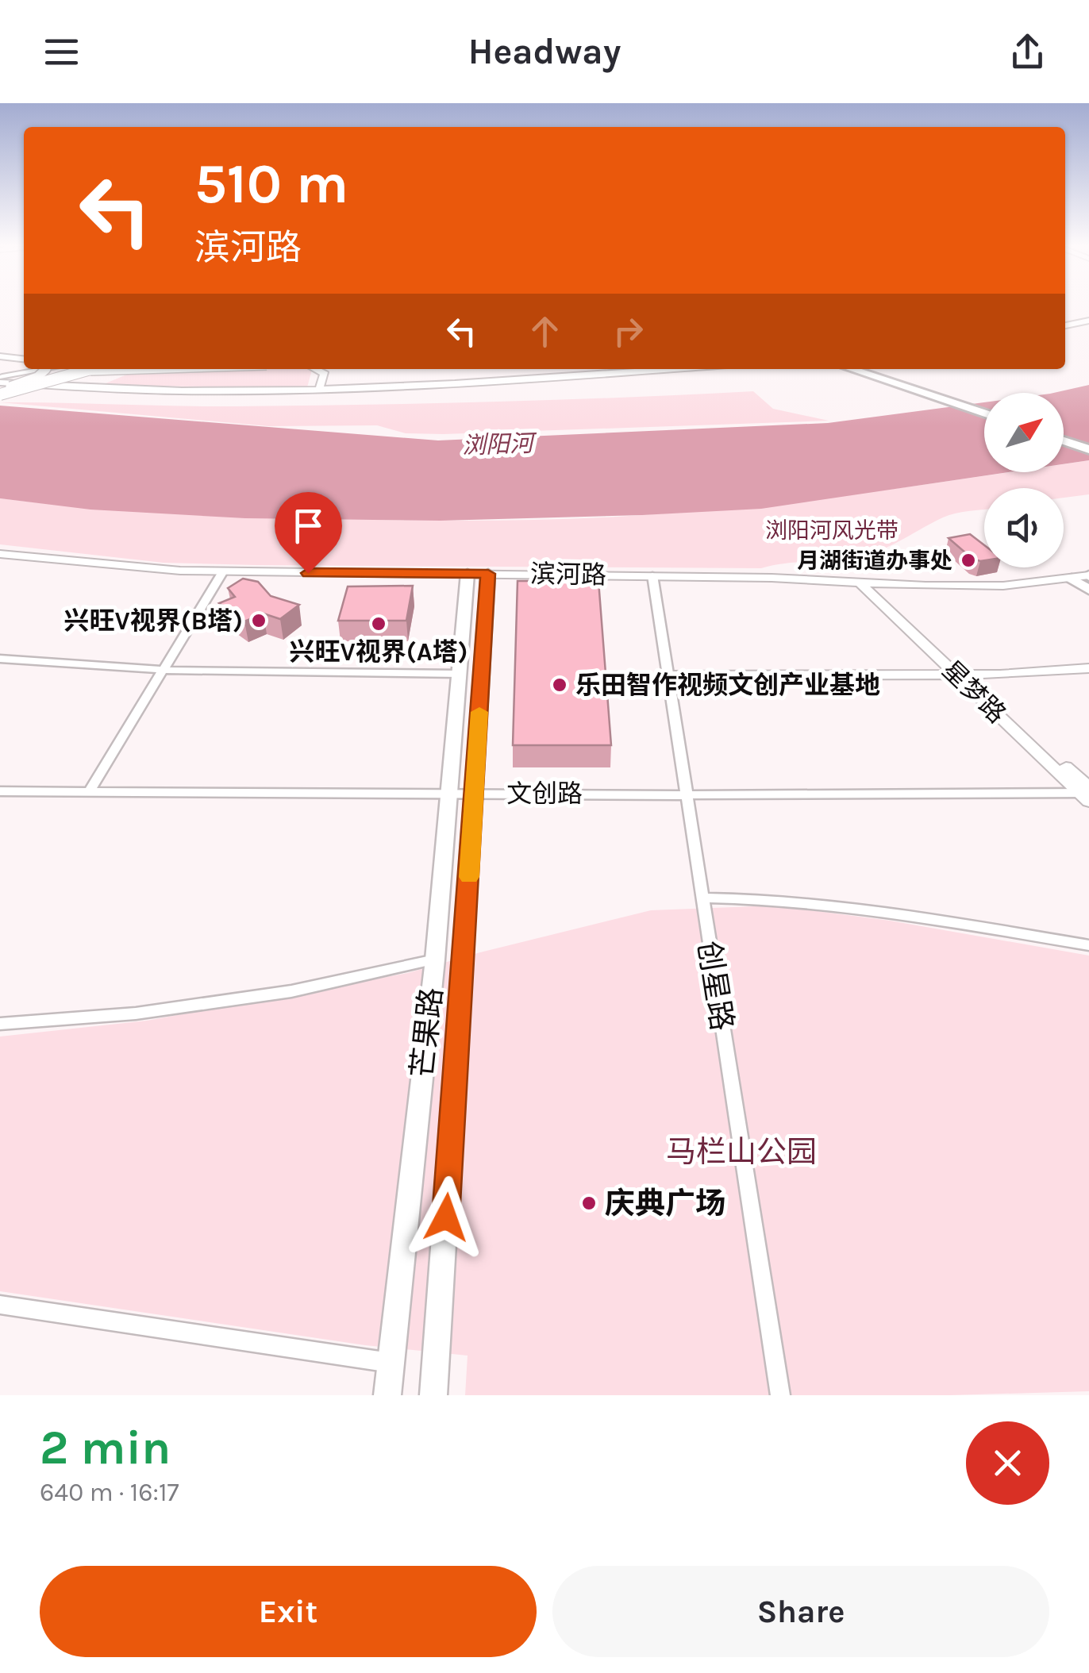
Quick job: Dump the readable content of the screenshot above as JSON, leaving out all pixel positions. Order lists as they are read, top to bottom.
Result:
{
  "streets": {
    "main road": ["芒果路"],
    "street": [
      "滨河路",
      "星梦路",
      "文创路",
      "创星路"
    ]
  },
  "crossings": [
    ["滨河路", "星梦路"],
    ["滨河路", "创星路"],
    ["滨河路", "芒果路"],
    ["星梦路", "文创路"],
    ["文创路", "创星路"],
    ["文创路", "芒果路"]
  ],
  "water": ["浏阳河"],
  "parks": ["浏阳河风光带", "马栏山公园"],
  "places": [
    "月湖街道办事处",
    "兴旺V视界(B塔)",
    "兴旺V视界(A塔)",
    "乐田智作视频文创产业基地",
    "庆典广场"
  ],
  "north": "top right",
  "page": {
    "header": "Headway",
    "turn": ["510 m", "滨河路"],
    "heading": ["2 min", "640 m · 16:17"],
    "buttons": ["Exit", "Share"]
  }
}
